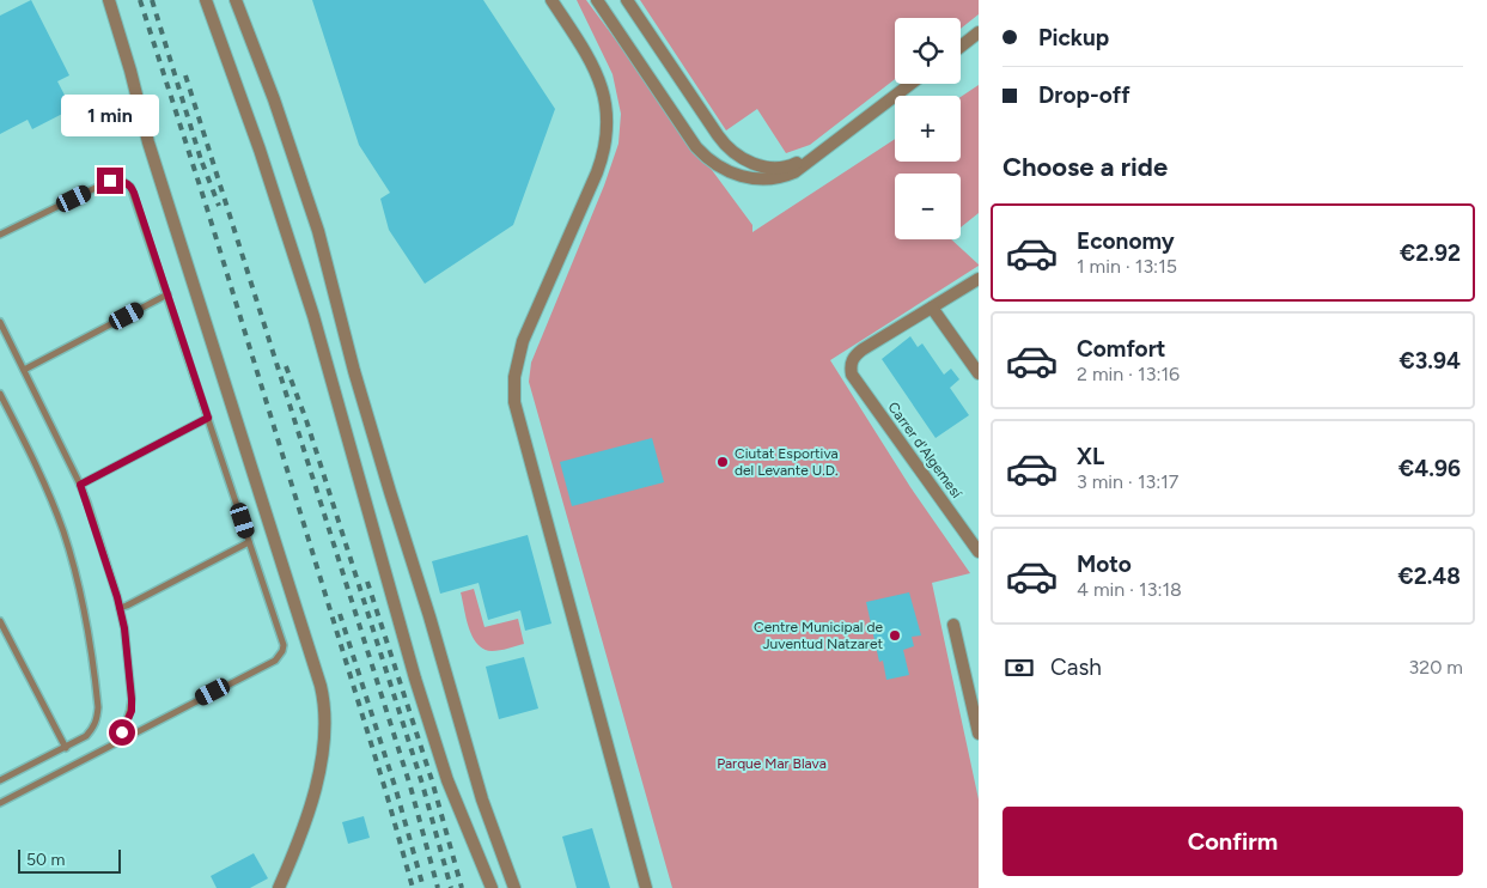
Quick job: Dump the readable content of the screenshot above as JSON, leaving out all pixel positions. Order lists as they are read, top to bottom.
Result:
{
  "streets": {
    "street": ["Carrer d'Algemesí"]
  },
  "parks": ["Parque Mar Blava"],
  "places": ["Ciutat Esportiva del Levante U.D.", "Centre Municipal de Juventud Natzaret"],
  "scale_bar": "50 m",
  "page": {
    "banner": ["Pickup", "Drop-off"],
    "map_buttons": ["+", "−"],
    "bubble": "1 min",
    "heading": "Choose a ride",
    "list": [
      {
        "name": "Economy",
        "note": "1 min · 13:15",
        "value": "€2.92"
      },
      {
        "name": "Comfort",
        "note": "2 min · 13:16",
        "value": "€3.94"
      },
      {
        "name": "XL",
        "note": "3 min · 13:17",
        "value": "€4.96"
      },
      {
        "name": "Moto",
        "note": "4 min · 13:18",
        "value": "€2.48"
      }
    ],
    "pay": ["Cash", "320 m"],
    "buttons": "Confirm",
    "scale": "50 m"
  }
}
